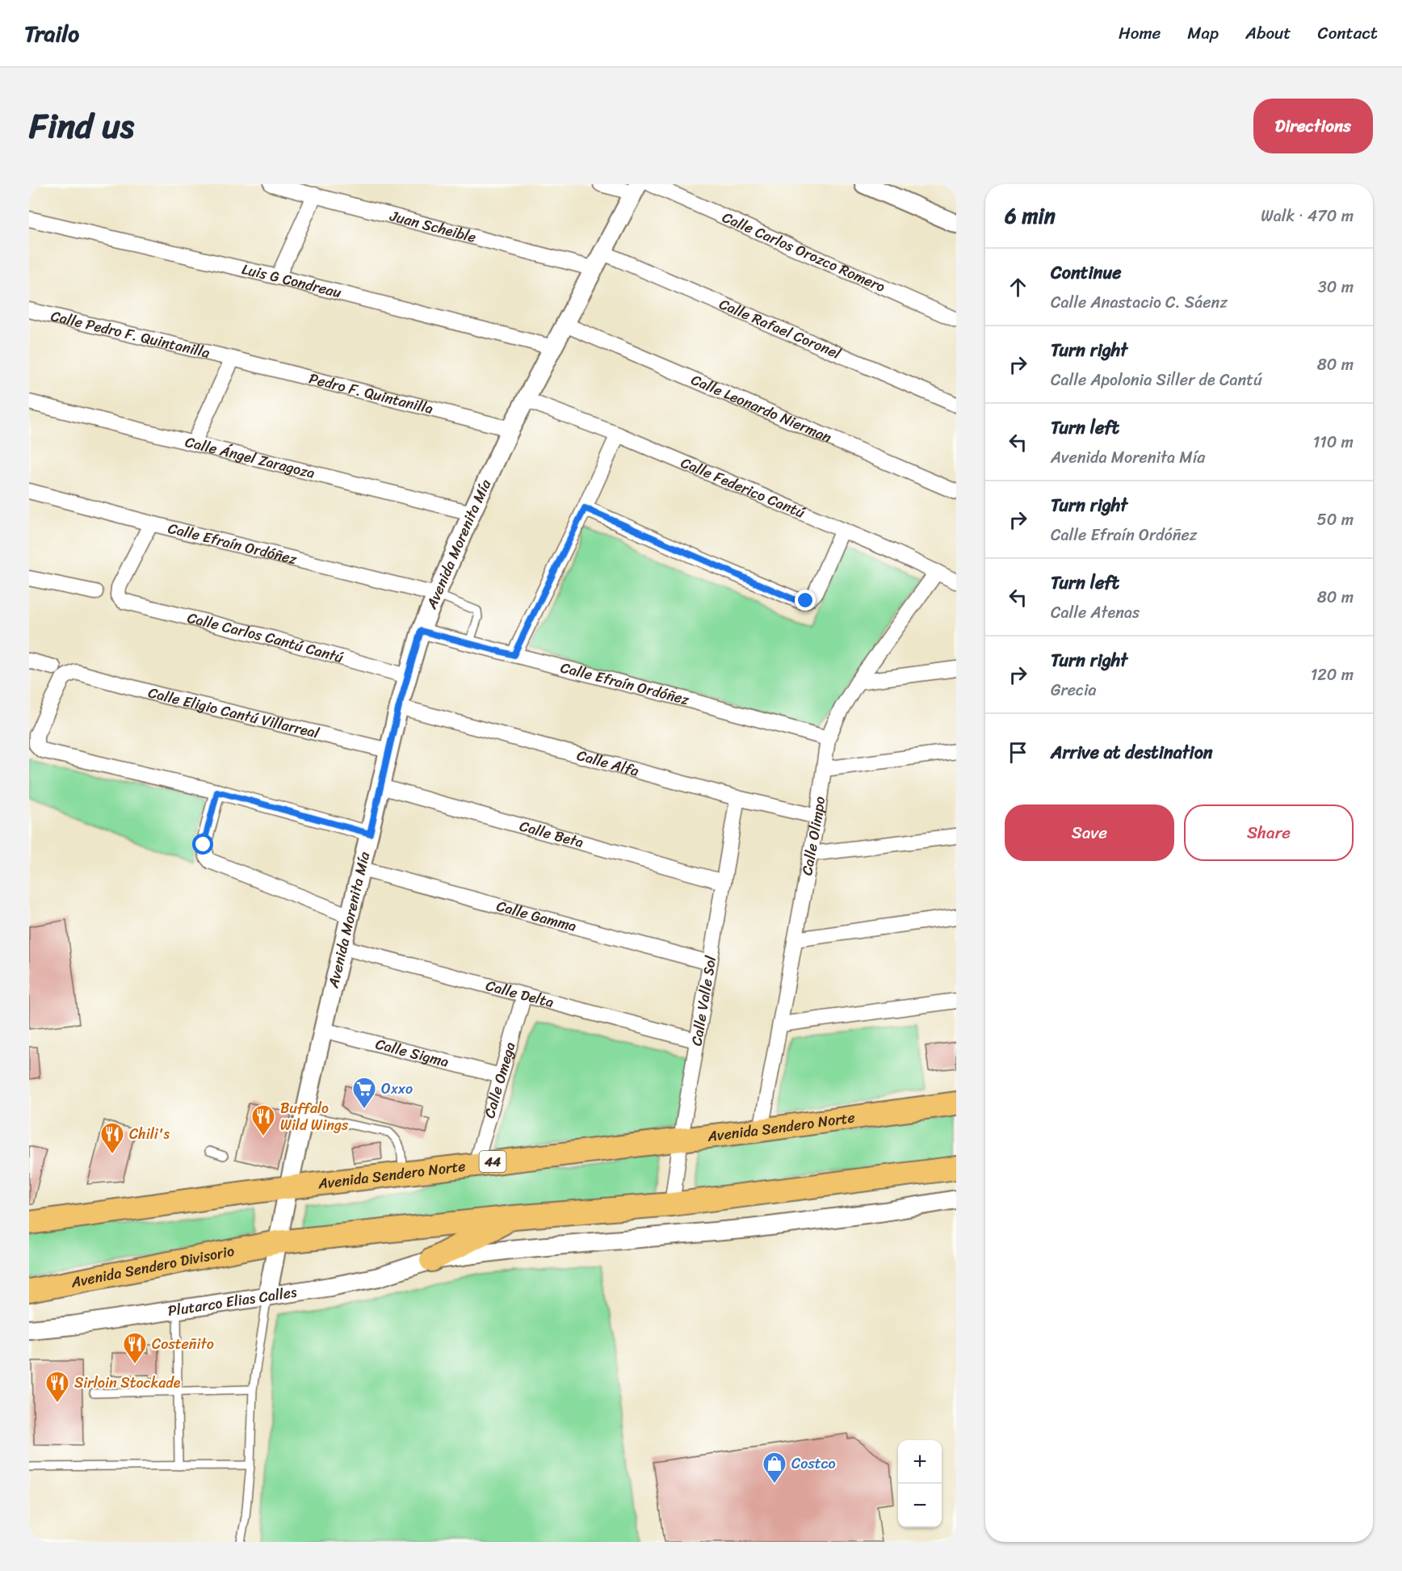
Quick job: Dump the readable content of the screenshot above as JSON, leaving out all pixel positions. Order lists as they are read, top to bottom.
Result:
{
  "streets": {
    "main road": ["Avenida Sendero Norte", "44", "Avenida Sendero Divisorio"],
    "street": [
      "Juan Scheible",
      "Calle Carlos Orozco Romero",
      "Luis G Condreau",
      "Calle Rafael Coronel",
      "Calle Pedro F. Quintanilla",
      "Pedro F. Quintanilla",
      "Calle Leonardo Nierman",
      "Calle Ángel Zaragoza",
      "Calle Federico Cantú",
      "Calle Efraín Ordóñez",
      "Avenida Morenita Mía",
      "Calle Carlos Cantú Cantú",
      "Calle Eligio Cantú Villarreal",
      "Calle Alfa",
      "Calle Beta",
      "Calle Olimpo",
      "Calle Gamma",
      "Calle Delta",
      "Calle Valle Sol",
      "Calle Sigma",
      "Calle Omega",
      "Plutarco Elias Calles"
    ]
  },
  "crossings": [
    ["Juan Scheible", "Calle Rafael Coronel"],
    ["Juan Scheible", "Avenida Morenita Mía"],
    ["Luis G Condreau", "Avenida Morenita Mía"],
    ["Calle Rafael Coronel", "Avenida Morenita Mía"],
    ["Calle Pedro F. Quintanilla", "Pedro F. Quintanilla"],
    ["Pedro F. Quintanilla", "Avenida Morenita Mía"],
    ["Calle Leonardo Nierman", "Avenida Morenita Mía"],
    ["Calle Ángel Zaragoza", "Avenida Morenita Mía"],
    ["Calle Federico Cantú", "Avenida Morenita Mía"],
    ["Calle Federico Cantú", "Calle Olimpo"],
    ["Calle Efraín Ordóñez", "Avenida Morenita Mía"],
    ["Calle Efraín Ordóñez", "Calle Carlos Cantú Cantú"],
    ["Calle Efraín Ordóñez", "Calle Olimpo"],
    ["Avenida Morenita Mía", "Calle Carlos Cantú Cantú"],
    ["Avenida Morenita Mía", "Calle Eligio Cantú Villarreal"],
    ["Avenida Morenita Mía", "Calle Alfa"],
    ["Avenida Morenita Mía", "Calle Beta"],
    ["Avenida Morenita Mía", "Calle Gamma"],
    ["Avenida Morenita Mía", "Calle Delta"],
    ["Avenida Morenita Mía", "Calle Sigma"],
    ["Avenida Morenita Mía", "Avenida Sendero Norte"],
    ["Avenida Morenita Mía", "Avenida Sendero Divisorio"],
    ["Avenida Morenita Mía", "Plutarco Elias Calles"],
    ["Calle Alfa", "Calle Olimpo"],
    ["Calle Alfa", "Calle Valle Sol"],
    ["Calle Beta", "Calle Valle Sol"],
    ["Calle Olimpo", "Avenida Sendero Norte"],
    ["Calle Gamma", "Calle Valle Sol"],
    ["Calle Delta", "Calle Valle Sol"],
    ["Calle Delta", "Calle Omega"],
    ["Calle Valle Sol", "Avenida Sendero Norte"],
    ["Calle Sigma", "Calle Omega"],
    ["Calle Omega", "Avenida Sendero Norte"]
  ],
  "places": {
    "supermarket": ["Oxxo"],
    "restaurant": [
      "Buffalo Wild Wings",
      "Chili's",
      "Costeñito",
      "Sirloin Stockade"
    ],
    "shop": ["Costco"]
  },
  "page": {
    "header": "Trailo",
    "nav": [
      "Home",
      "Map",
      "About",
      "Contact"
    ],
    "title": "Find us",
    "buttons": [
      "Directions",
      ["Save", "Share"]
    ],
    "heading": ["6 min", "Walk · 470 m"],
    "list": [
      ["Continue", "Calle Anastacio C. Sáenz", "30 m"],
      ["Turn right", "Calle Apolonia Siller de Cantú", "80 m"],
      ["Turn left", "Avenida Morenita Mía", "110 m"],
      ["Turn right", "Calle Efraín Ordóñez", "50 m"],
      ["Turn left", "Calle Atenas", "80 m"],
      ["Turn right", "Grecia", "120 m"],
      "Arrive at destination"
    ],
    "map_buttons": ["+", "−"]
  }
}
